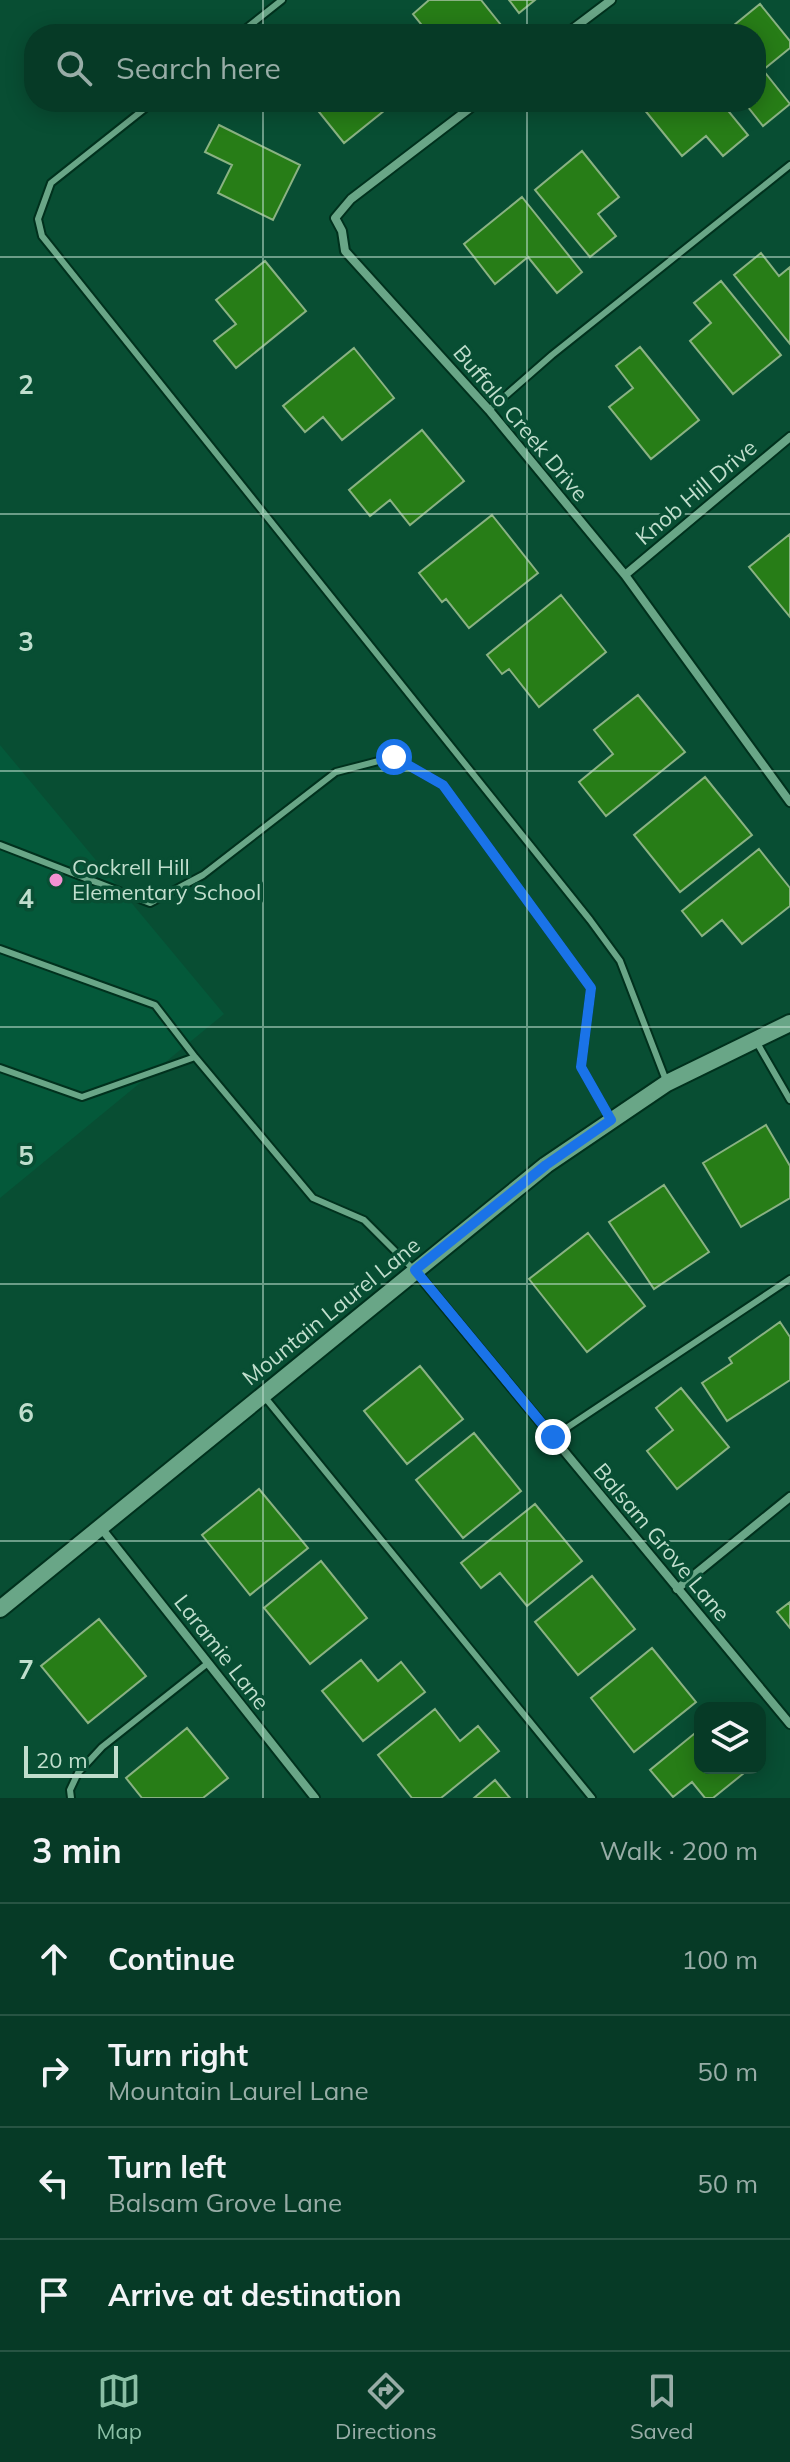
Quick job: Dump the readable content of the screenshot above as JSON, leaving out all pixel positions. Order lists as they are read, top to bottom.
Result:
{
  "streets": {
    "street": [
      "Buffalo Creek Drive",
      "Knob Hill Drive",
      "Mountain Laurel Lane",
      "Balsam Grove Lane",
      "Laramie Lane"
    ]
  },
  "crossings": [
    ["Buffalo Creek Drive", "Knob Hill Drive"],
    ["Mountain Laurel Lane", "Balsam Grove Lane"],
    ["Mountain Laurel Lane", "Laramie Lane"]
  ],
  "places": ["Cockrell Hill Elementary School"],
  "scale_bar": "20 m",
  "page": {
    "search": "Search here",
    "scale": "20 m",
    "heading": ["3 min", "Walk · 200 m"],
    "list": [
      ["Continue", "100 m"],
      ["Turn right", "Mountain Laurel Lane", "50 m"],
      ["Turn left", "Balsam Grove Lane", "50 m"],
      "Arrive at destination"
    ],
    "nav": ["Map", "Directions", "Saved"]
  },
  "grid": {
    "rows": [
      "2",
      "3",
      "4",
      "5",
      "6",
      "7"
    ]
  }
}
